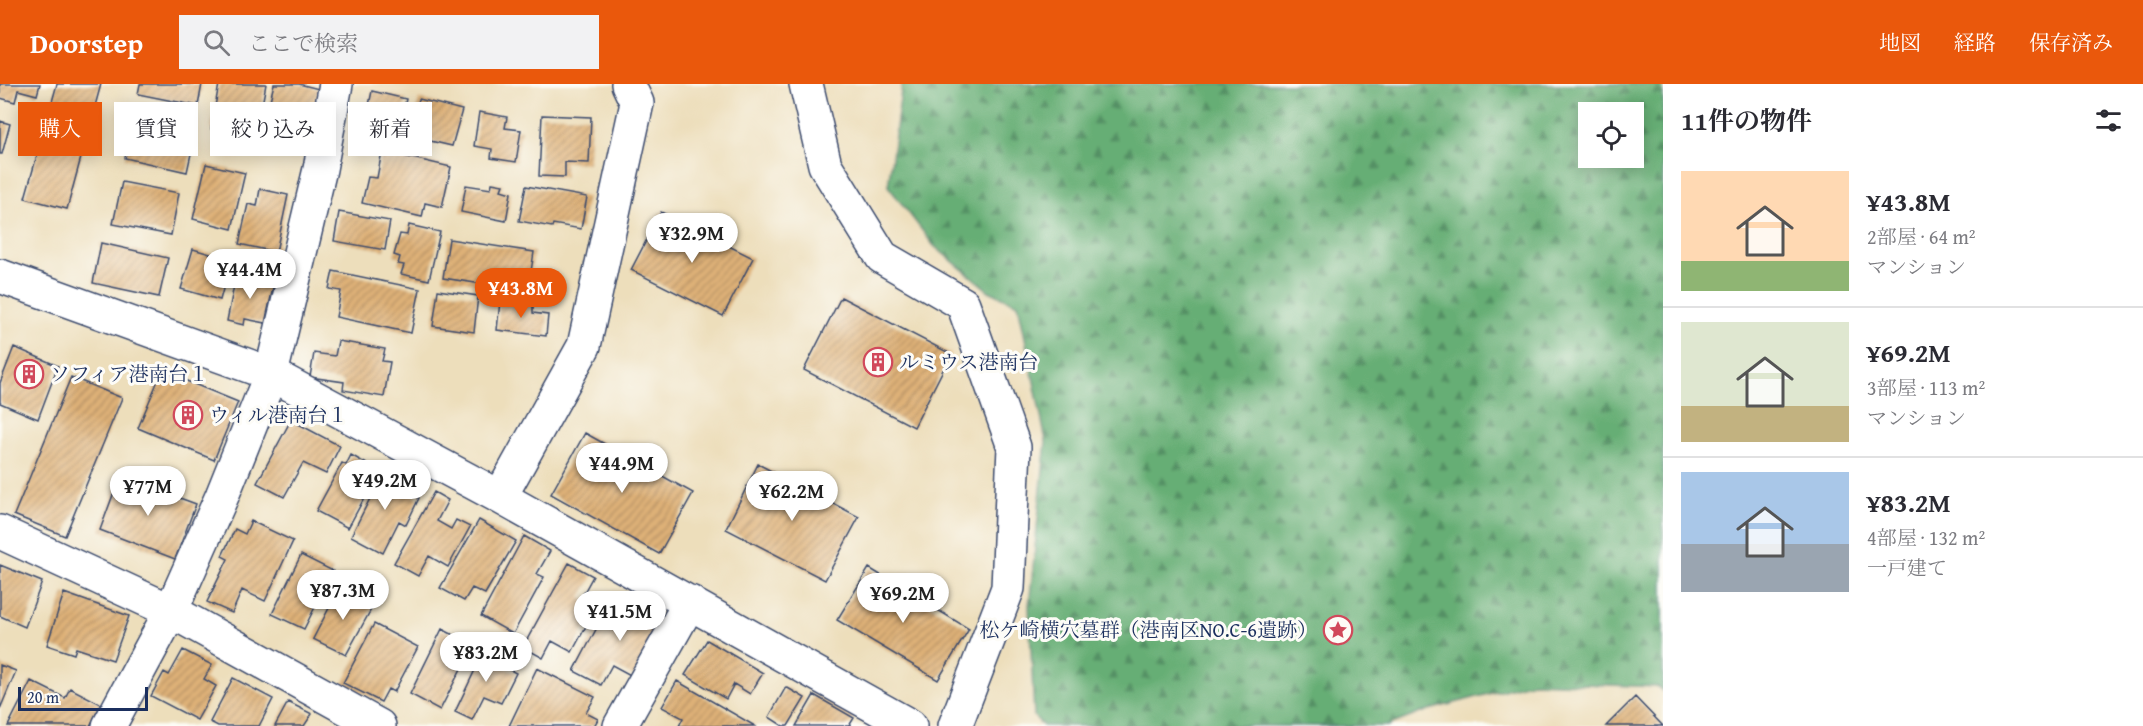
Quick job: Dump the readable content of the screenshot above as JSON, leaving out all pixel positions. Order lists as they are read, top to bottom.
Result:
{
  "places": {
    "building": ["ルミウス港南台", "ソフィア港南台１", "ウィル港南台１"],
    "place": ["松ケ崎横穴墓群（港南区NO.C-6遺跡）"]
  },
  "scale_bar": "20 m",
  "page": {
    "header": "Doorstep",
    "search": "ここで検索",
    "nav": ["地図", "経路", "保存済み"],
    "heading": "11件の物件",
    "chip": [
      "購入",
      "賃貸",
      "絞り込み",
      "新着"
    ],
    "list": [
      {
        "name": "¥43.8M",
        "note": "2部屋 · 64 m² · マンション"
      },
      {
        "name": "¥69.2M",
        "note": "3部屋 · 113 m² · マンション"
      },
      {
        "name": "¥83.2M",
        "note": "4部屋 · 132 m² · 一戸建て"
      }
    ],
    "price": [
      "¥32.9M",
      "¥44.4M",
      "¥43.8M",
      "¥44.9M",
      "¥49.2M",
      "¥77M",
      "¥62.2M",
      "¥87.3M",
      "¥69.2M",
      "¥41.5M",
      "¥83.2M"
    ],
    "scale": "20 m"
  }
}
